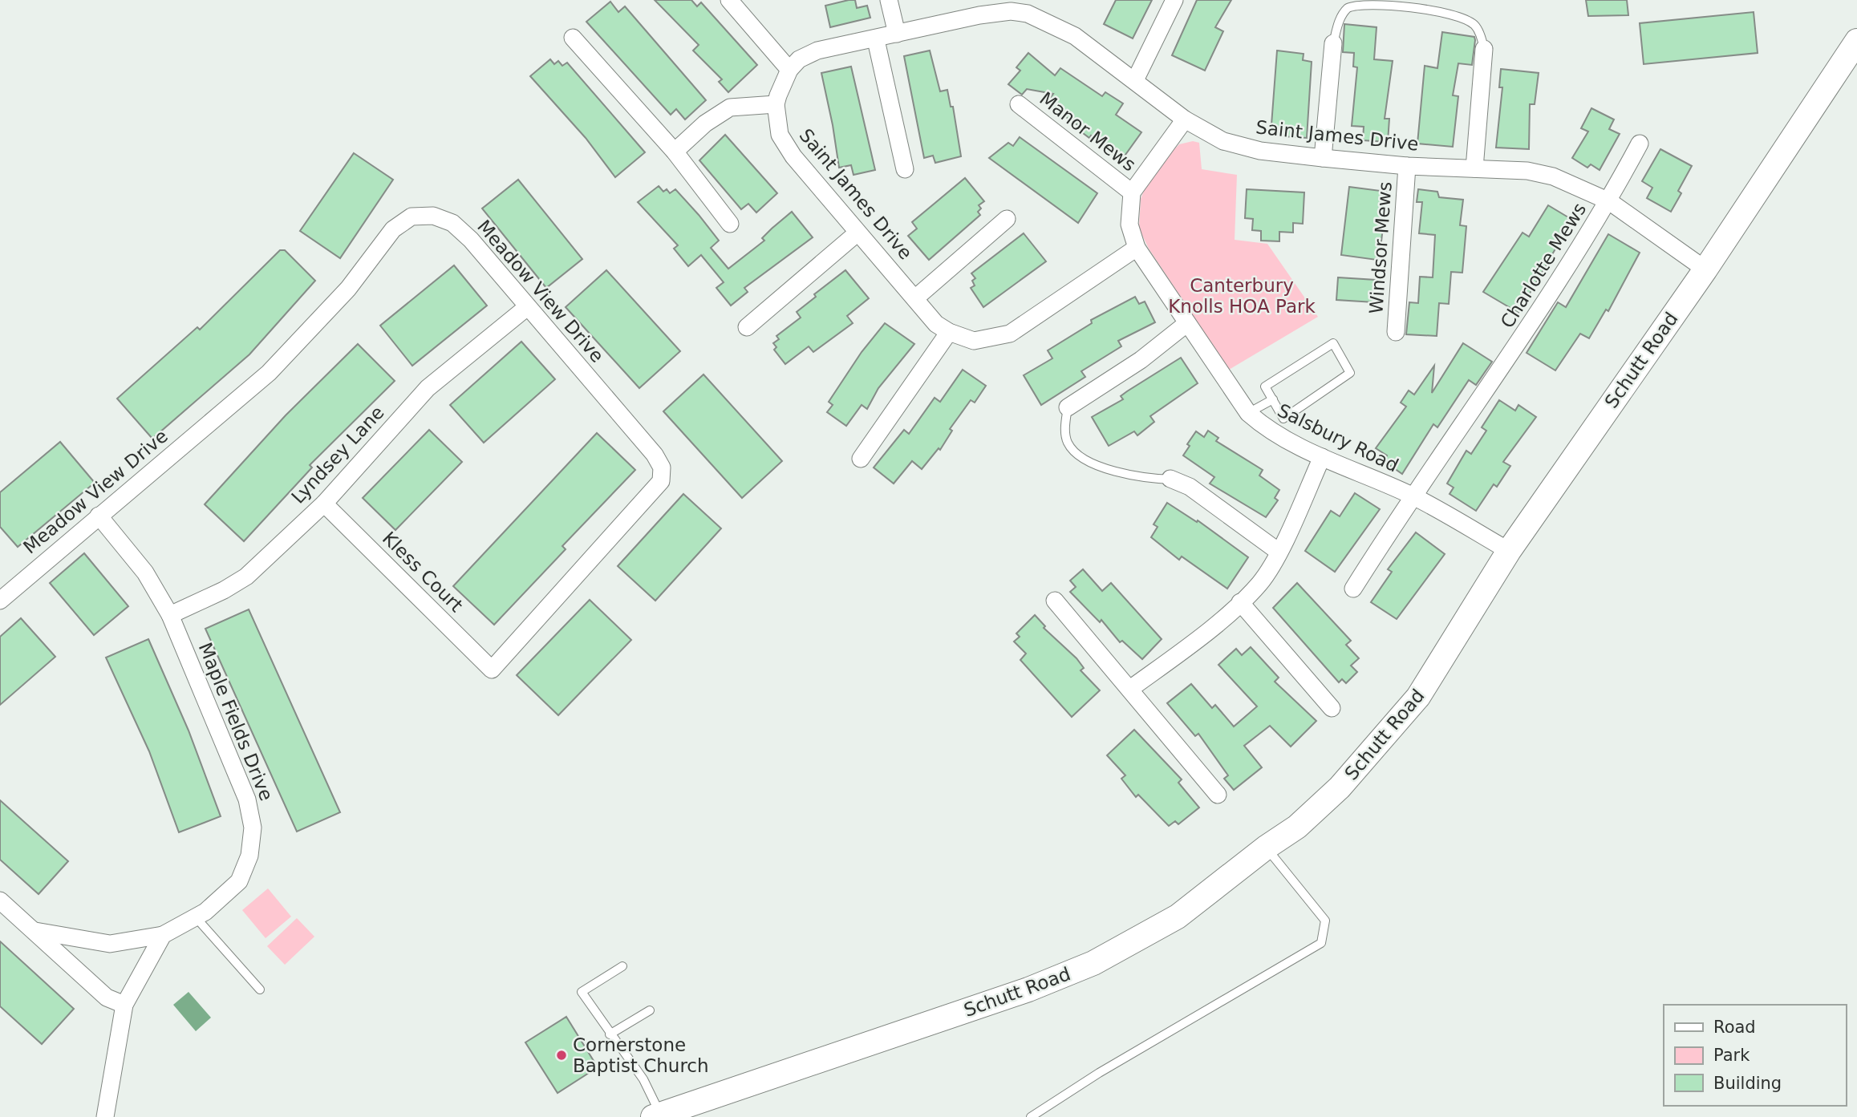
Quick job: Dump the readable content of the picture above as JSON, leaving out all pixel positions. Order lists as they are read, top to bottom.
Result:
{
  "streets": {
    "street": [
      "Manor Mews",
      "Saint James Drive",
      "Windsor Mews",
      "Charlotte Mews",
      "Meadow View Drive",
      "Schutt Road",
      "Salsbury Road",
      "Lyndsey Lane",
      "Kless Court",
      "Maple Fields Drive"
    ]
  },
  "crossings": [
    ["Manor Mews", "Salsbury Road"],
    ["Saint James Drive", "Windsor Mews"],
    ["Saint James Drive", "Charlotte Mews"],
    ["Saint James Drive", "Schutt Road"],
    ["Saint James Drive", "Salsbury Road"],
    ["Charlotte Mews", "Salsbury Road"],
    ["Meadow View Drive", "Lyndsey Lane"],
    ["Meadow View Drive", "Kless Court"],
    ["Meadow View Drive", "Maple Fields Drive"],
    ["Schutt Road", "Salsbury Road"],
    ["Lyndsey Lane", "Kless Court"],
    ["Lyndsey Lane", "Maple Fields Drive"]
  ],
  "parks": ["Canterbury Knolls HOA Park"],
  "places": ["Cornerstone Baptist Church"],
  "legend": ["Road", "Park", "Building"]
}
